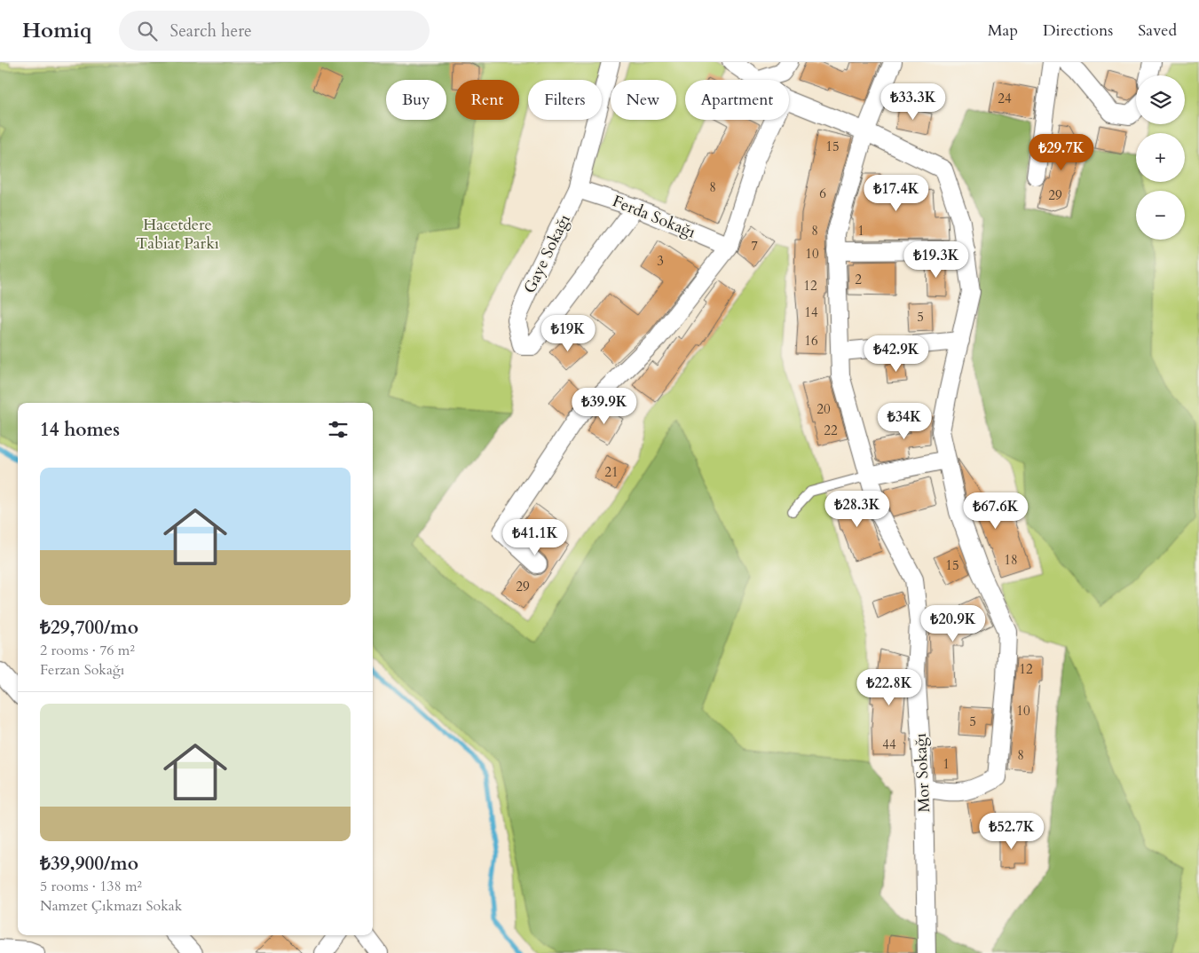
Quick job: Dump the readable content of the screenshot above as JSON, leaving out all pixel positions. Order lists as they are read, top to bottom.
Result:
{
  "streets": {
    "street": ["Ferda Sokağı", "Gaye Sokağı", "Mor Sokağı"]
  },
  "crossings": [
    ["Ferda Sokağı", "Gaye Sokağı"]
  ],
  "parks": ["Hacetdere Tabiat Parkı"],
  "house_numbers": [
    "24",
    "15",
    "8",
    "6",
    "29",
    "8",
    "1",
    "7",
    "10",
    "3",
    "2",
    "12",
    "14",
    "5",
    "16",
    "20",
    "22",
    "21",
    "18",
    "15",
    "29",
    "12",
    "10",
    "5",
    "44",
    "8",
    "1"
  ],
  "page": {
    "header": "Homiq",
    "search": "Search here",
    "nav": ["Map", "Directions", "Saved"],
    "map_buttons": ["+", "−"],
    "chip": [
      "Buy",
      "Rent",
      "Filters",
      "New",
      "Apartment"
    ],
    "price": [
      "₺33.3K",
      "₺29.7K",
      "₺17.4K",
      "₺19.3K",
      "₺19K",
      "₺42.9K",
      "₺39.9K",
      "₺34K",
      "₺28.3K",
      "₺67.6K",
      "₺41.1K",
      "₺20.9K",
      "₺22.8K",
      "₺52.7K"
    ],
    "heading": "14 homes",
    "list": [
      {
        "name": "₺29,700/mo",
        "note": "2 rooms · 76 m² · Ferzan Sokağı"
      },
      {
        "name": "₺39,900/mo",
        "note": "5 rooms · 138 m² · Namzet Çıkmazı Sokak"
      }
    ]
  }
}
